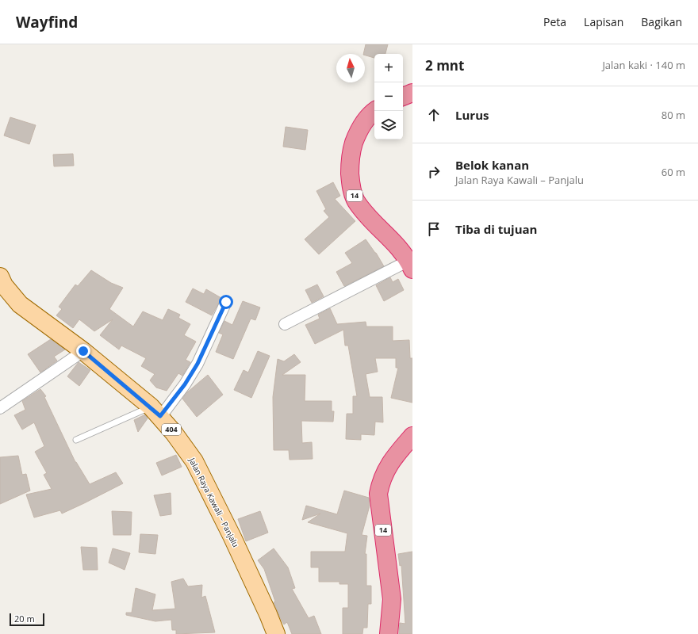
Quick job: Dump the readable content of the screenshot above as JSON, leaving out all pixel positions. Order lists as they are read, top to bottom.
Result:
{
  "streets": {
    "highway": ["14"],
    "main road": ["404", "Jalan Raya Kawali – Panjalu"]
  },
  "scale_bar": "20 m",
  "north": "top",
  "page": {
    "header": "Wayfind",
    "nav": ["Peta", "Lapisan", "Bagikan"],
    "heading": ["2 mnt", "Jalan kaki · 140 m"],
    "map_buttons": ["+", "−"],
    "list": [
      ["Lurus", "80 m"],
      ["Belok kanan", "Jalan Raya Kawali – Panjalu", "60 m"],
      "Tiba di tujuan"
    ],
    "scale": "20 m"
  }
}
